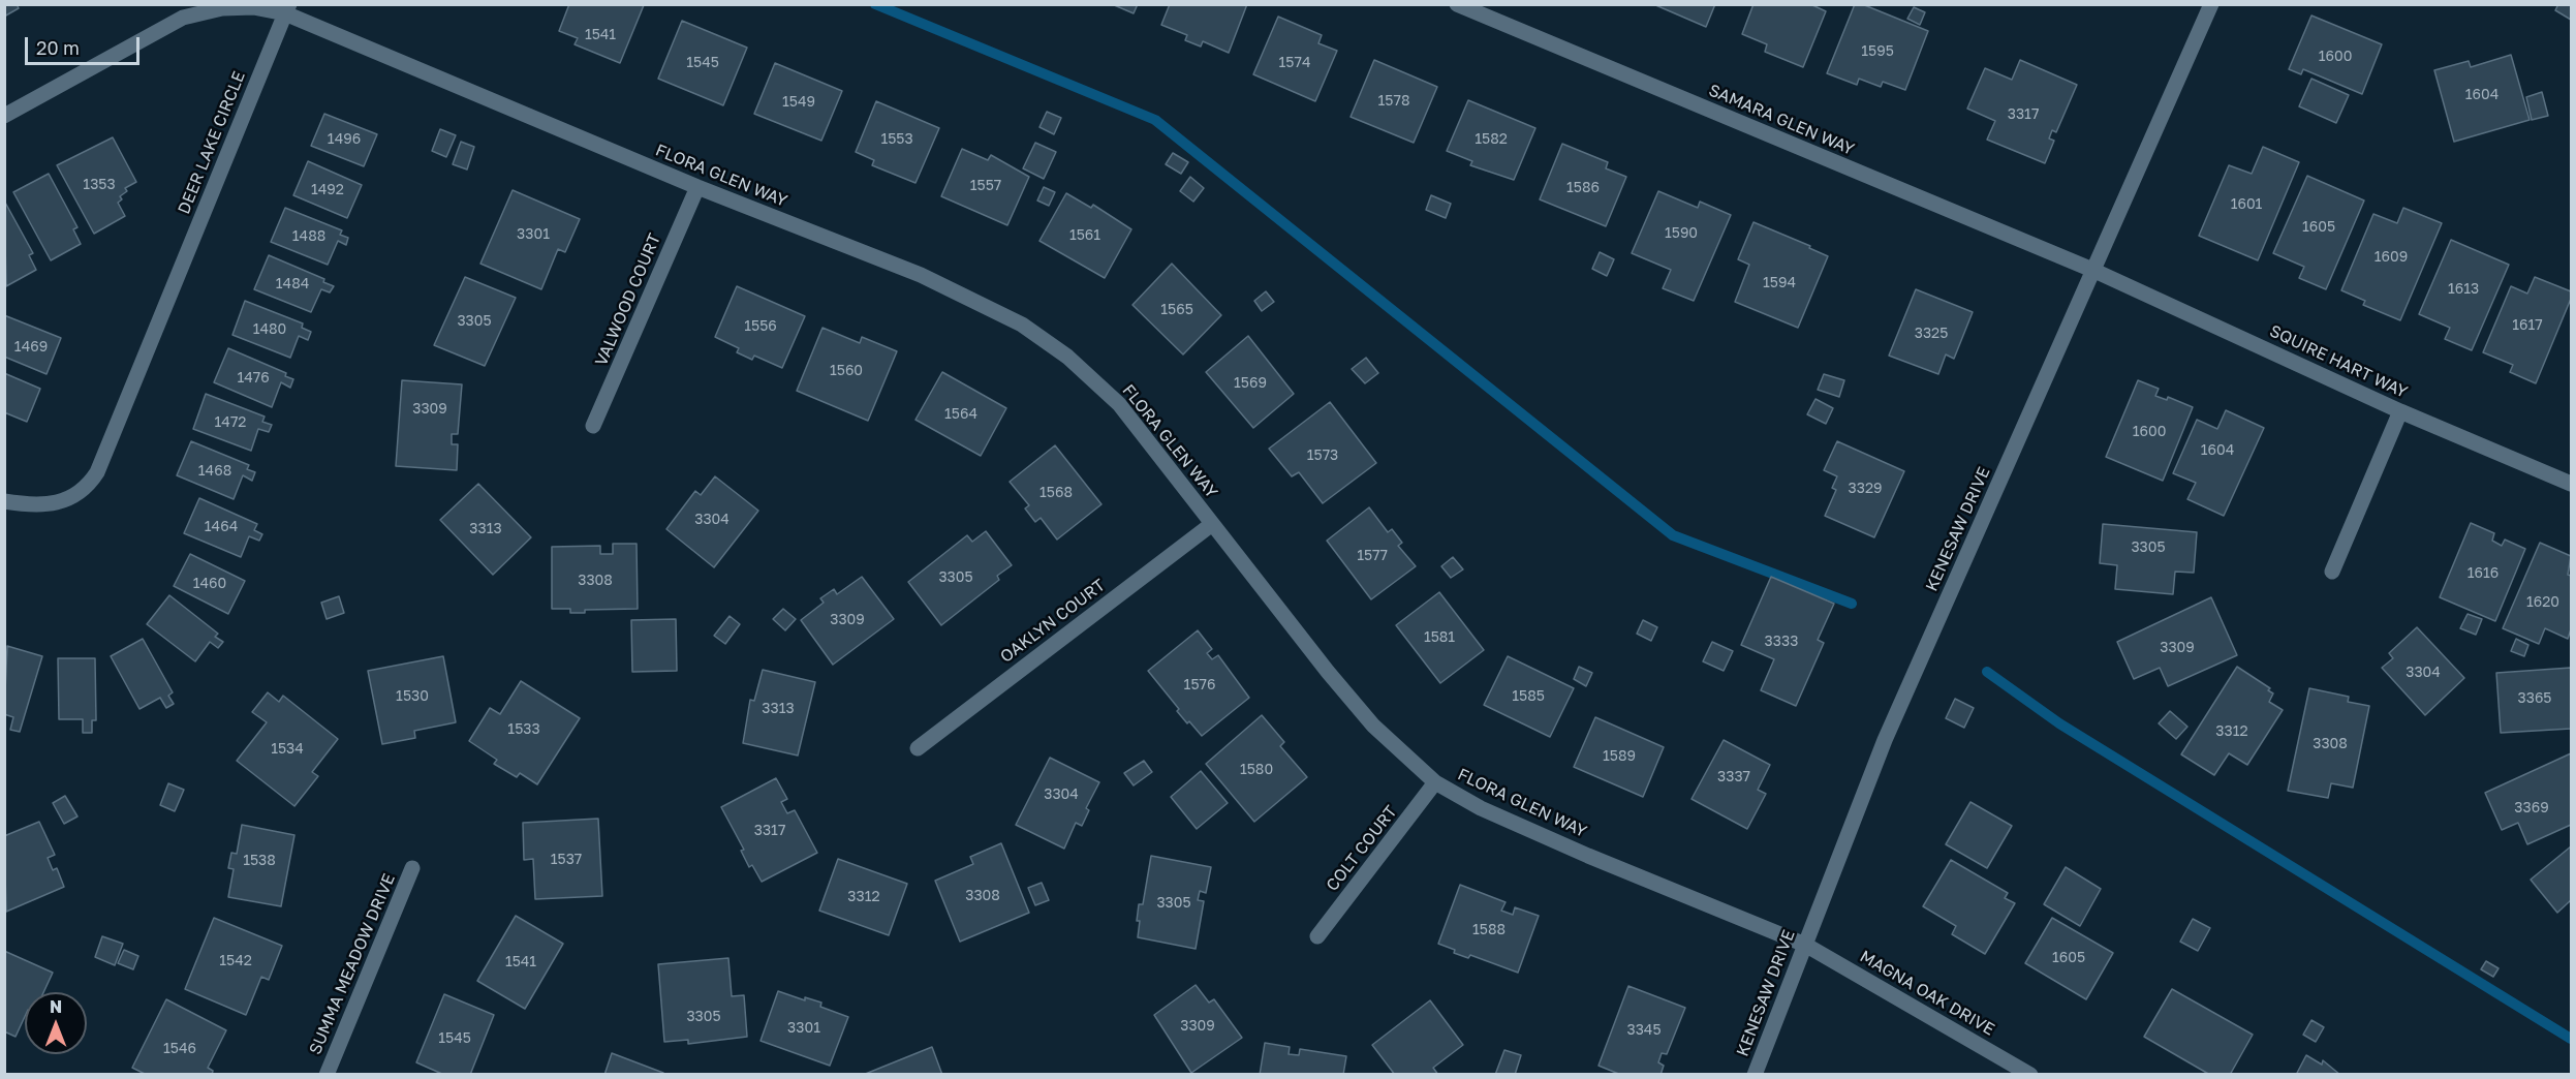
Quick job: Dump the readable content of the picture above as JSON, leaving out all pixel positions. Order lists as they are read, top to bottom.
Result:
{
  "streets": {
    "street": [
      "SAMARA GLEN WAY",
      "DEER LAKE CIRCLE",
      "FLORA GLEN WAY",
      "VALWOOD COURT",
      "SQUIRE HART WAY",
      "KENESAW DRIVE",
      "OAKLYN COURT",
      "COLT COURT",
      "SUMMA MEADOW DRIVE",
      "MAGNA OAK DRIVE"
    ]
  },
  "crossings": [
    ["SAMARA GLEN WAY", "SQUIRE HART WAY"],
    ["SAMARA GLEN WAY", "KENESAW DRIVE"],
    ["DEER LAKE CIRCLE", "FLORA GLEN WAY"],
    ["FLORA GLEN WAY", "VALWOOD COURT"],
    ["FLORA GLEN WAY", "KENESAW DRIVE"],
    ["FLORA GLEN WAY", "OAKLYN COURT"],
    ["FLORA GLEN WAY", "COLT COURT"],
    ["FLORA GLEN WAY", "MAGNA OAK DRIVE"],
    ["SQUIRE HART WAY", "KENESAW DRIVE"],
    ["KENESAW DRIVE", "MAGNA OAK DRIVE"]
  ],
  "house_numbers": [
    "1541",
    "1595",
    "1600",
    "1545",
    "1574",
    "1604",
    "1578",
    "1549",
    "3317",
    "1496",
    "1553",
    "1582",
    "1353",
    "1557",
    "1586",
    "1492",
    "1601",
    "1605",
    "1590",
    "3301",
    "1561",
    "1488",
    "1609",
    "1594",
    "1484",
    "1613",
    "1565",
    "3305",
    "1617",
    "1556",
    "1480",
    "3325",
    "1469",
    "1560",
    "1476",
    "1569",
    "3309",
    "1564",
    "1472",
    "1600",
    "1604",
    "1573",
    "1468",
    "3329",
    "1568",
    "3304",
    "1464",
    "3313",
    "3305",
    "1577",
    "1616",
    "3305",
    "3308",
    "1460",
    "1620",
    "3309",
    "1581",
    "3333",
    "3309",
    "3304",
    "1576",
    "1530",
    "1585",
    "3365",
    "3313",
    "1533",
    "3312",
    "3308",
    "1534",
    "1589",
    "1580",
    "3337",
    "3304",
    "3369",
    "3317",
    "1537",
    "1538",
    "3308",
    "3312",
    "3305",
    "1588",
    "1605",
    "1542",
    "1541",
    "3305",
    "3309",
    "3301",
    "3345",
    "1545",
    "1546"
  ],
  "scale_bar": "20 m",
  "north": "top"
}
